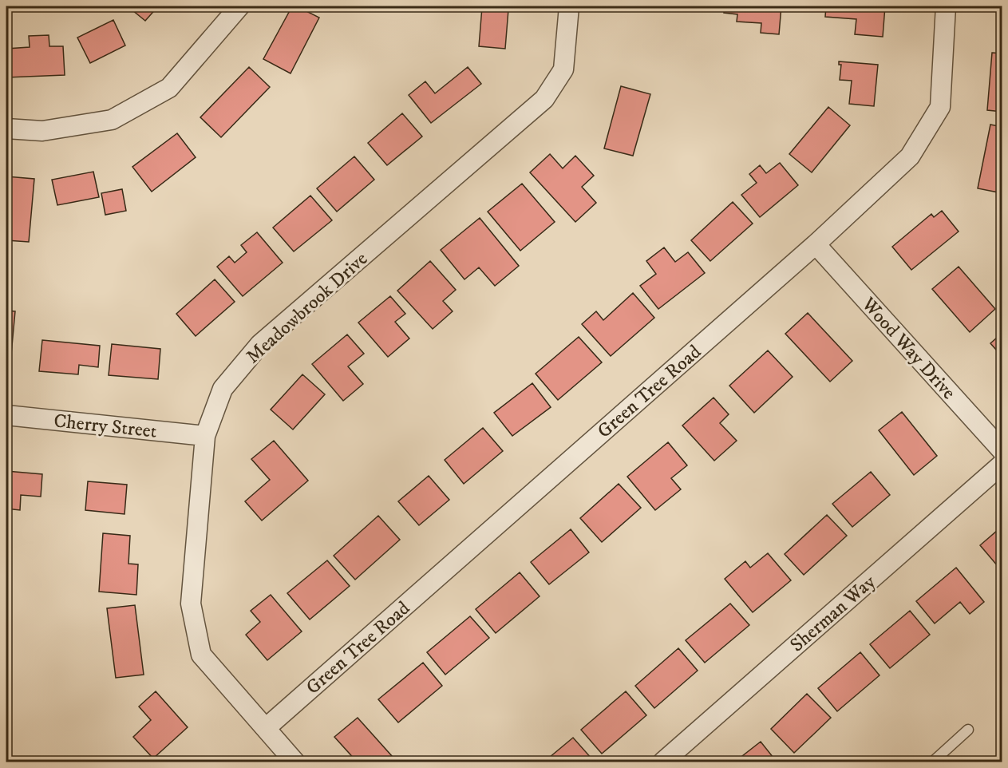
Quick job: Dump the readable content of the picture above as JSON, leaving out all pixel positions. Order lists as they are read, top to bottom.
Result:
{
  "streets": {
    "street": [
      "Meadowbrook Drive",
      "Wood Way Drive",
      "Green Tree Road",
      "Cherry Street",
      "Sherman Way"
    ]
  },
  "crossings": [
    ["Meadowbrook Drive", "Green Tree Road"],
    ["Meadowbrook Drive", "Cherry Street"],
    ["Wood Way Drive", "Green Tree Road"]
  ]
}
